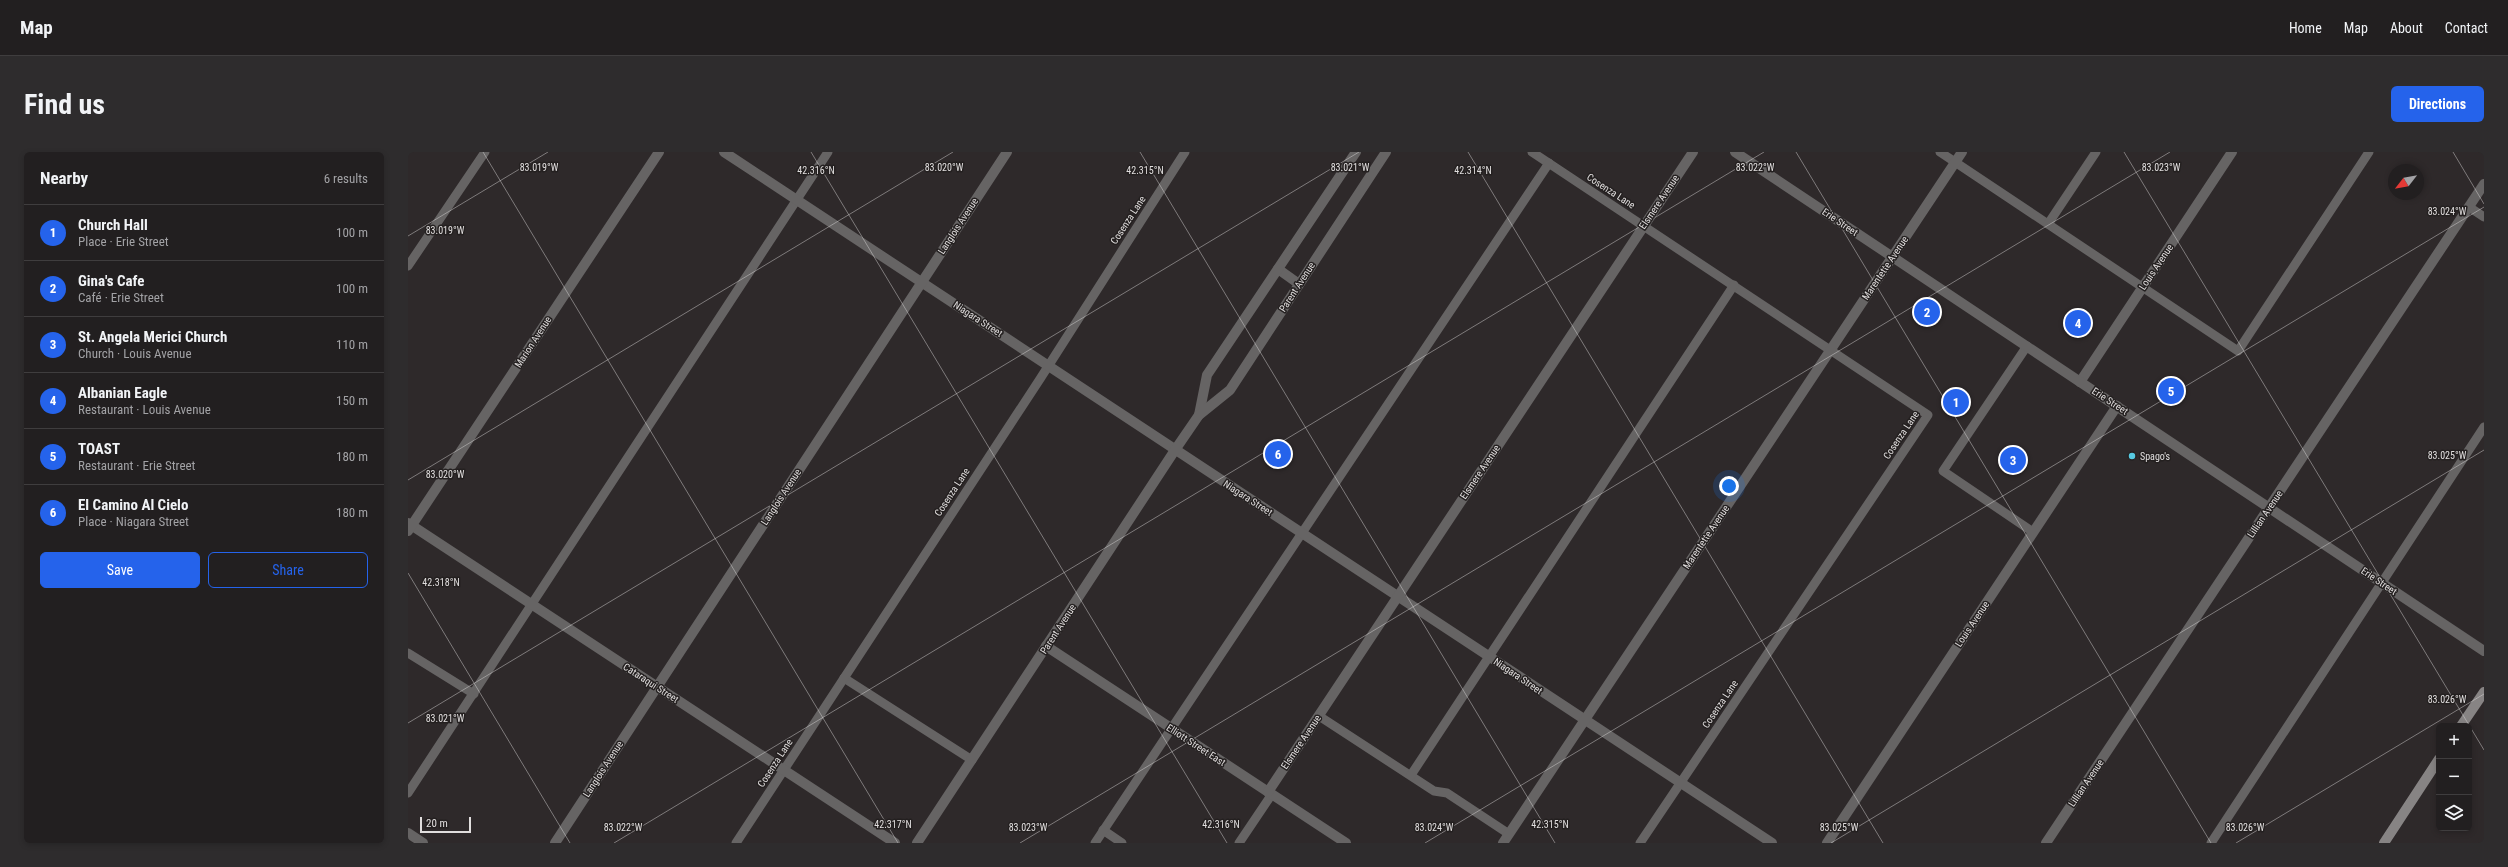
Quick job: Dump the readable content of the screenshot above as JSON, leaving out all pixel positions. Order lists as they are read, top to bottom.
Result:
{
  "streets": {
    "street": [
      "Elsmere Avenue",
      "Erie Street",
      "Langlois Avenue",
      "Louis Avenue",
      "Marentette Avenue",
      "Parent Avenue",
      "Niagara Street",
      "Marion Avenue",
      "Lillian Avenue",
      "Cataraqui Street",
      "Elliott Street East"
    ],
    "lane": ["Cosenza Lane"]
  },
  "crossings": [
    ["Cosenza Lane", "Elsmere Avenue"],
    ["Cosenza Lane", "Marentette Avenue"],
    ["Cosenza Lane", "Niagara Street"],
    ["Cosenza Lane", "Cataraqui Street"],
    ["Elsmere Avenue", "Niagara Street"],
    ["Elsmere Avenue", "Elliott Street East"],
    ["Erie Street", "Louis Avenue"],
    ["Erie Street", "Marentette Avenue"],
    ["Erie Street", "Lillian Avenue"],
    ["Langlois Avenue", "Niagara Street"],
    ["Langlois Avenue", "Cataraqui Street"],
    ["Marentette Avenue", "Niagara Street"],
    ["Parent Avenue", "Niagara Street"],
    ["Parent Avenue", "Elliott Street East"],
    ["Marion Avenue", "Cataraqui Street"]
  ],
  "places": ["Spago's"],
  "scale_bar": "20 m",
  "north": "bottom left",
  "page": {
    "header": "Map",
    "nav": [
      "Home",
      "Map",
      "About",
      "Contact"
    ],
    "buttons": [
      "Directions",
      ["Save", "Share"]
    ],
    "title": "Find us",
    "heading": ["Nearby", "6 results"],
    "list": [
      {
        "mark": "1",
        "name": "Church Hall",
        "note": "Place · Erie Street",
        "value": "100 m"
      },
      {
        "mark": "2",
        "name": "Gina's Cafe",
        "note": "Café · Erie Street",
        "value": "100 m"
      },
      {
        "mark": "3",
        "name": "St. Angela Merici Church",
        "note": "Church · Louis Avenue",
        "value": "110 m"
      },
      {
        "mark": "4",
        "name": "Albanian Eagle",
        "note": "Restaurant · Louis Avenue",
        "value": "150 m"
      },
      {
        "mark": "5",
        "name": "TOAST",
        "note": "Restaurant · Erie Street",
        "value": "180 m"
      },
      {
        "mark": "6",
        "name": "El Camino Al Cielo",
        "note": "Place · Niagara Street",
        "value": "180 m"
      }
    ],
    "pins": [
      "2",
      "4",
      "5",
      "1",
      "6",
      "3"
    ],
    "map_buttons": ["+", "−"],
    "scale": "20 m"
  },
  "coordinates": [
    "83.023°W",
    "83.019°W",
    "83.020°W",
    "83.021°W",
    "83.022°W",
    "42.316°N",
    "42.315°N",
    "42.314°N",
    "83.024°W",
    "83.025°W",
    "42.318°N",
    "83.026°W",
    "42.317°N"
  ]
}
